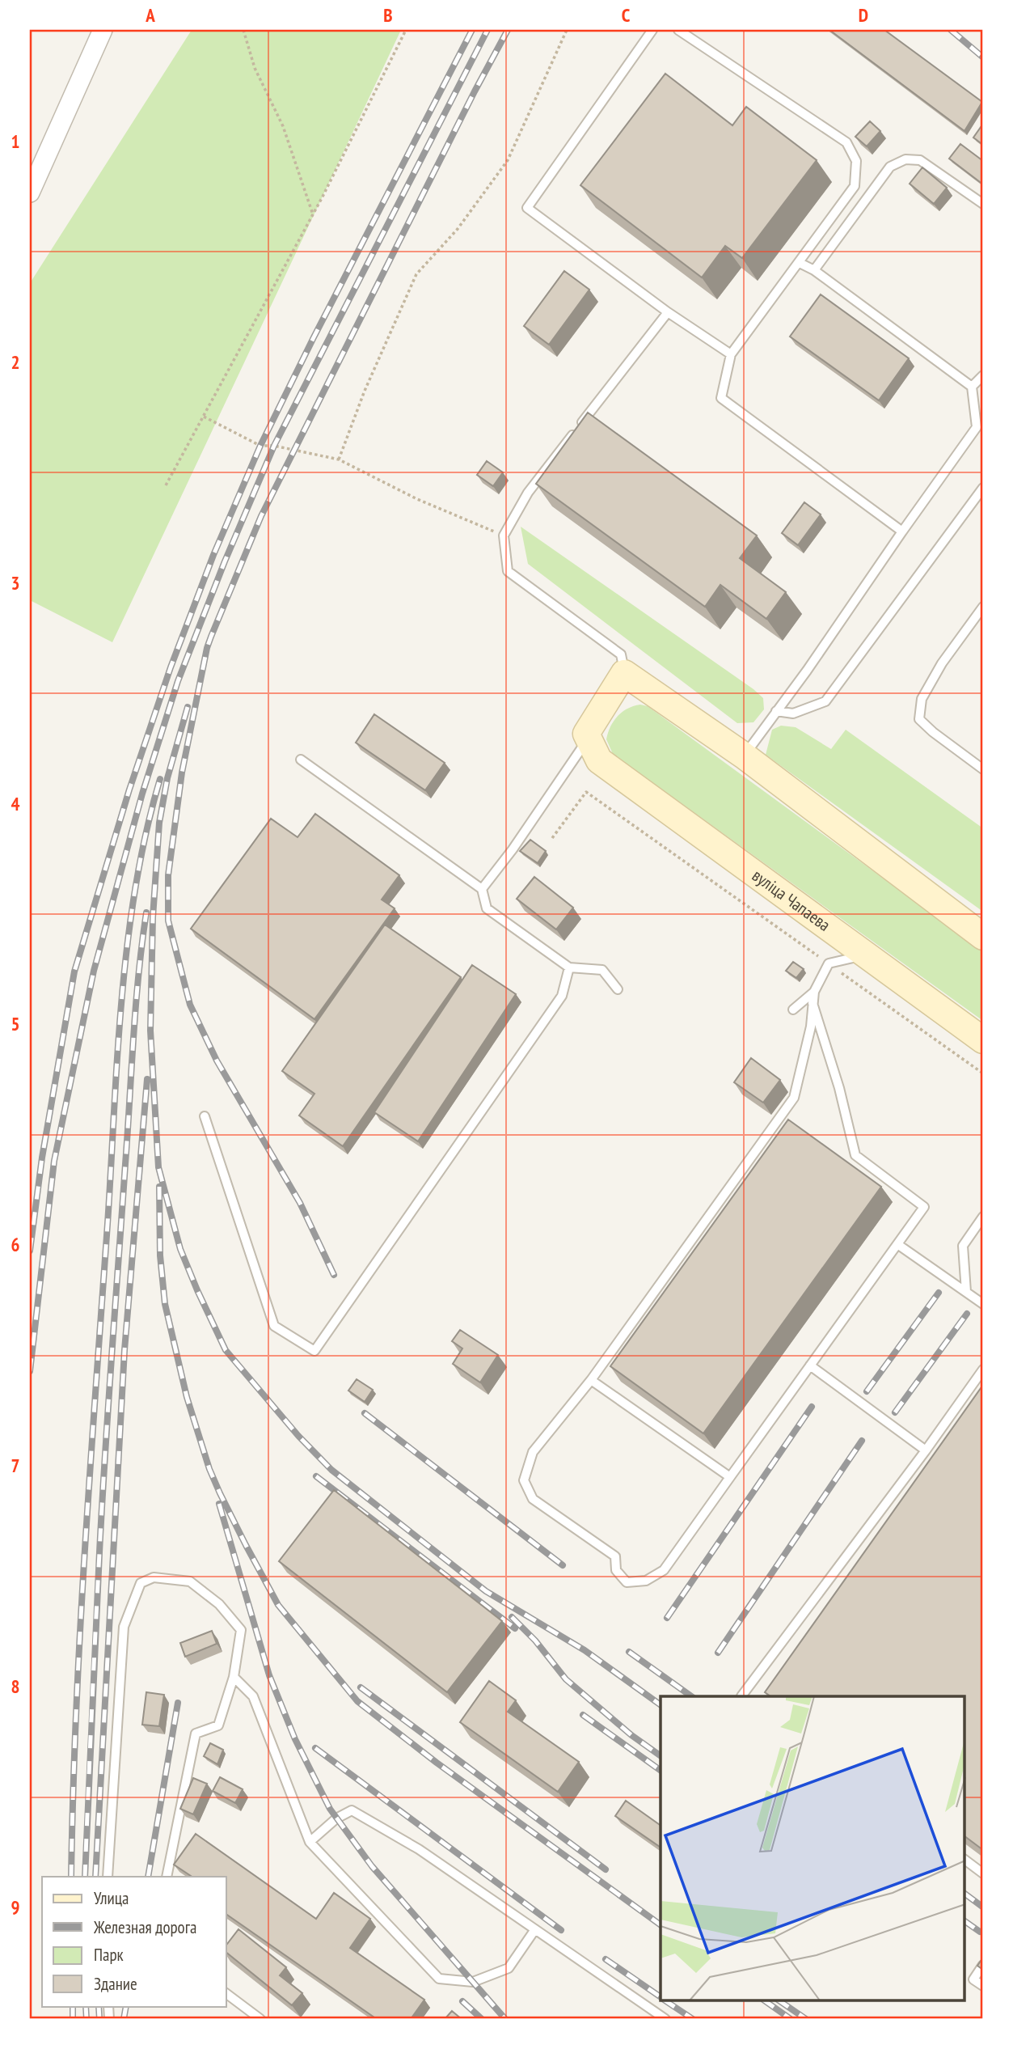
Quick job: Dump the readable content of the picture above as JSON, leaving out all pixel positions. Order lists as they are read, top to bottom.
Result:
{
  "streets": {
    "street": ["вуліца Чапаева"]
  },
  "legend": [
    "Улица",
    "Железная дорога",
    "Парк",
    "Здание"
  ],
  "grid": {
    "columns": [
      "A",
      "B",
      "C",
      "D"
    ],
    "rows": [
      "1",
      "2",
      "3",
      "4",
      "5",
      "6",
      "7",
      "8",
      "9"
    ]
  }
}
